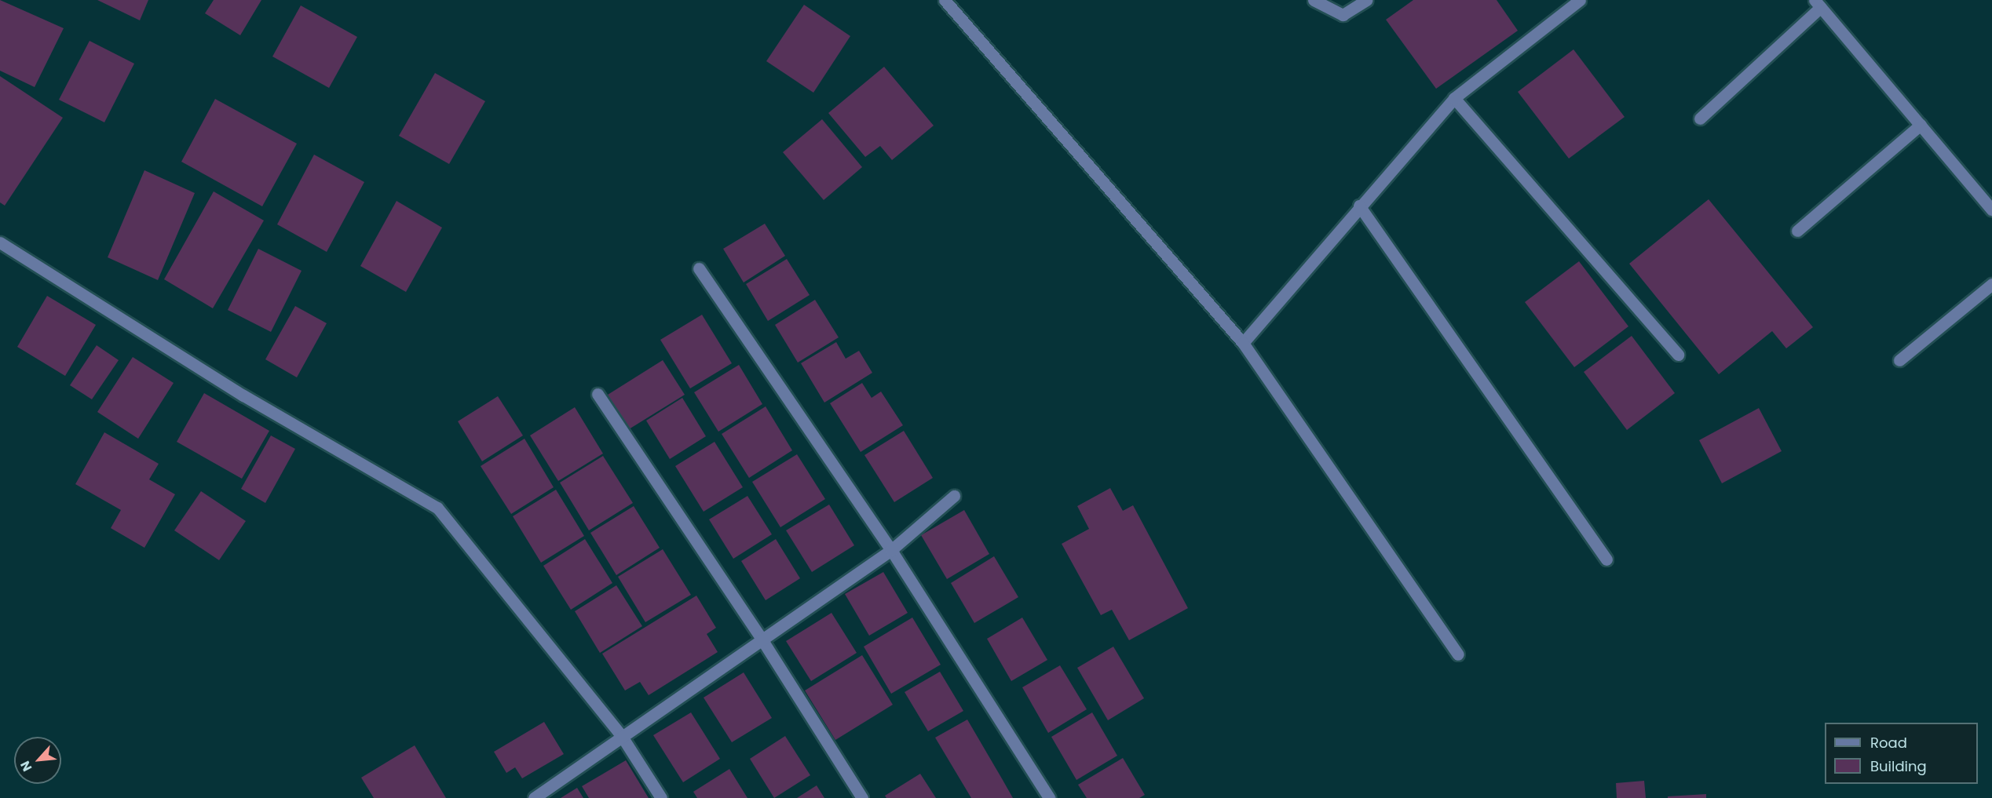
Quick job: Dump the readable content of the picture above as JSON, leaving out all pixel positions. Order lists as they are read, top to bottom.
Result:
{
  "legend": ["Road", "Building"],
  "north": "bottom left"
}
